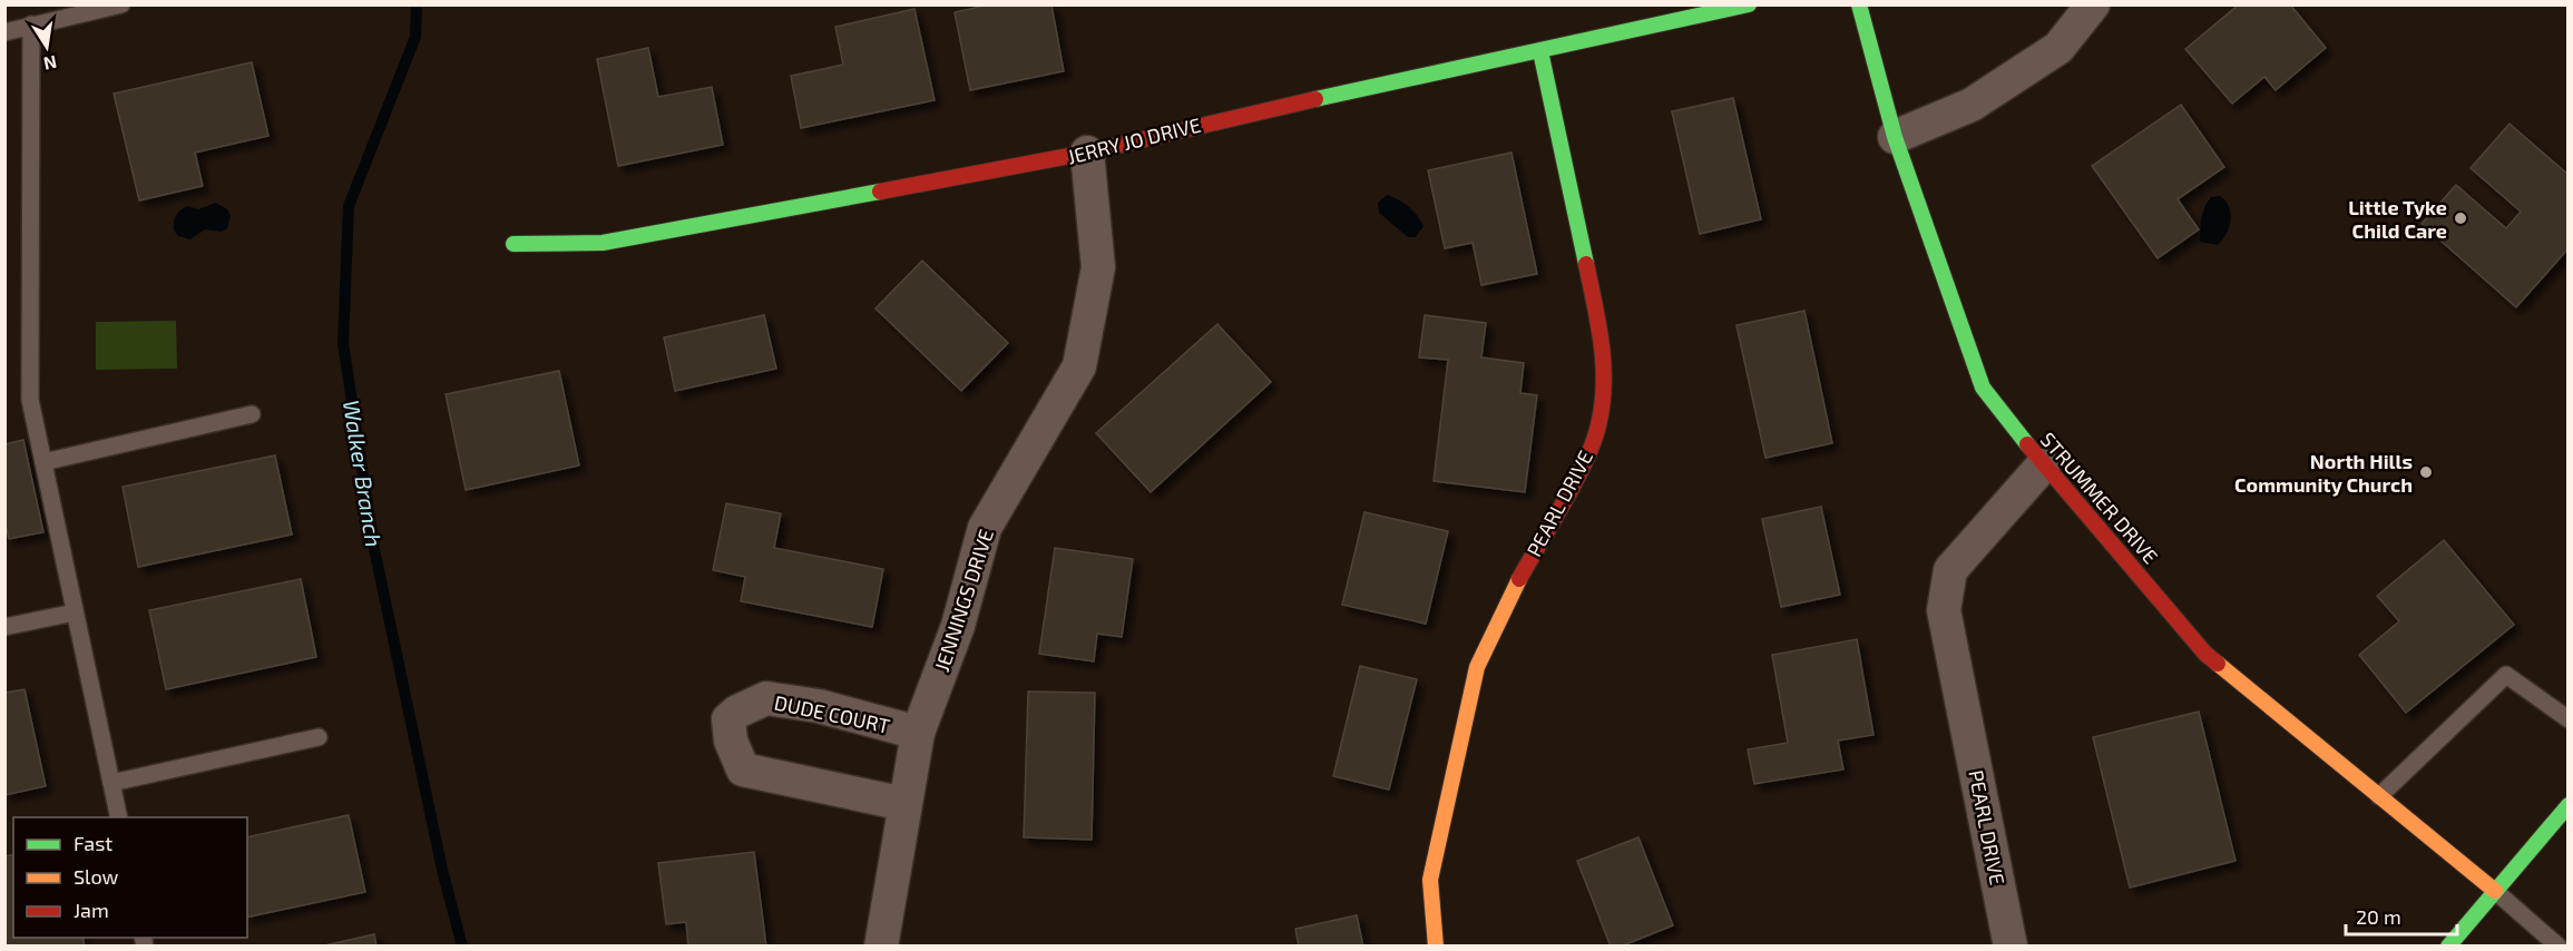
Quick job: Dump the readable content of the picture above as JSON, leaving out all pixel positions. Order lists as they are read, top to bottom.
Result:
{
  "streets": {
    "street": [
      "JERRY JO DRIVE",
      "STRUMMER DRIVE",
      "PEARL DRIVE",
      "JENNINGS DRIVE",
      "DUDE COURT"
    ]
  },
  "crossings": [
    ["JERRY JO DRIVE", "PEARL DRIVE"],
    ["JERRY JO DRIVE", "JENNINGS DRIVE"],
    ["STRUMMER DRIVE", "PEARL DRIVE"],
    ["JENNINGS DRIVE", "DUDE COURT"]
  ],
  "water": ["Walker Branch"],
  "places": ["Little Tyke Child Care", "North Hills Community Church"],
  "legend": ["Fast", "Slow", "Jam"],
  "scale_bar": "20 m",
  "north": "bottom"
}
